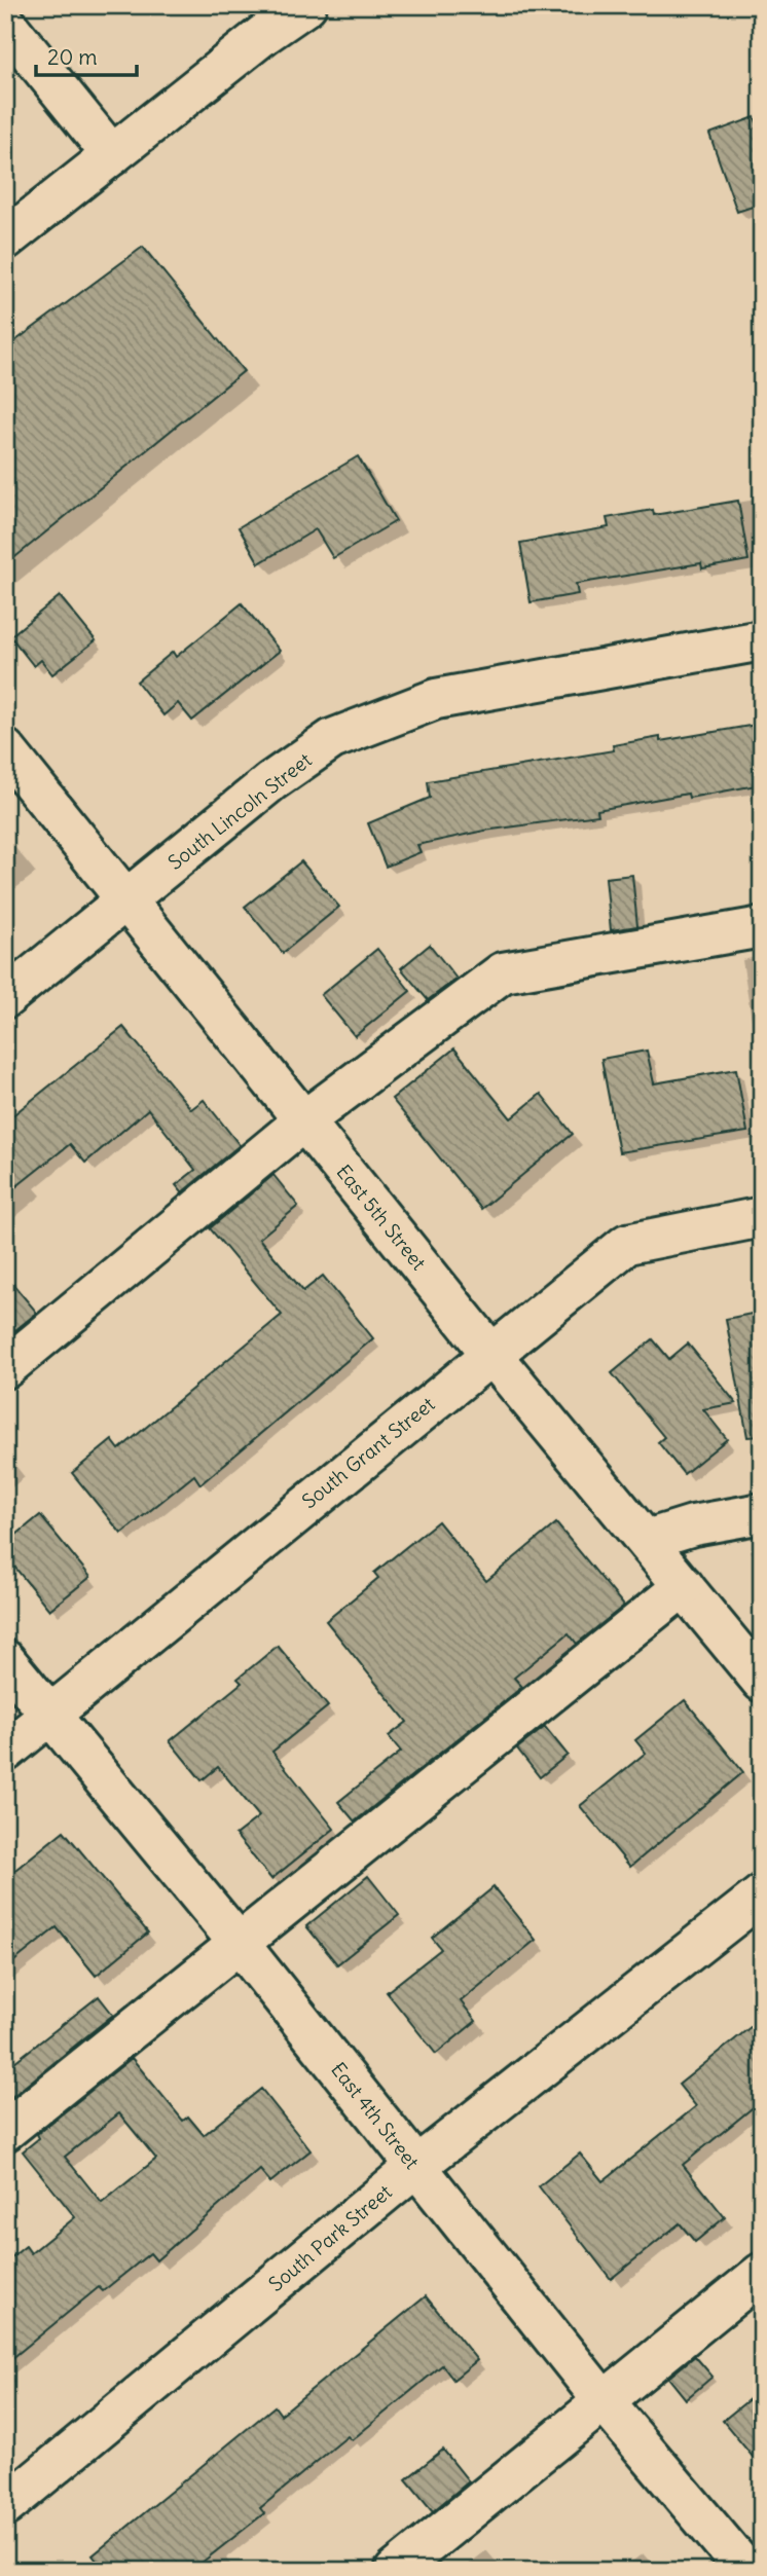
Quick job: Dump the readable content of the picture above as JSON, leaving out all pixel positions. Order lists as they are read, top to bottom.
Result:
{
  "streets": {
    "street": [
      "South Lincoln Street",
      "East 5th Street",
      "South Grant Street",
      "East 4th Street",
      "South Park Street"
    ]
  },
  "crossings": [
    ["South Lincoln Street", "East 5th Street"],
    ["East 5th Street", "South Grant Street"],
    ["South Grant Street", "East 4th Street"],
    ["East 4th Street", "South Park Street"]
  ],
  "scale_bar": "20 m"
}
